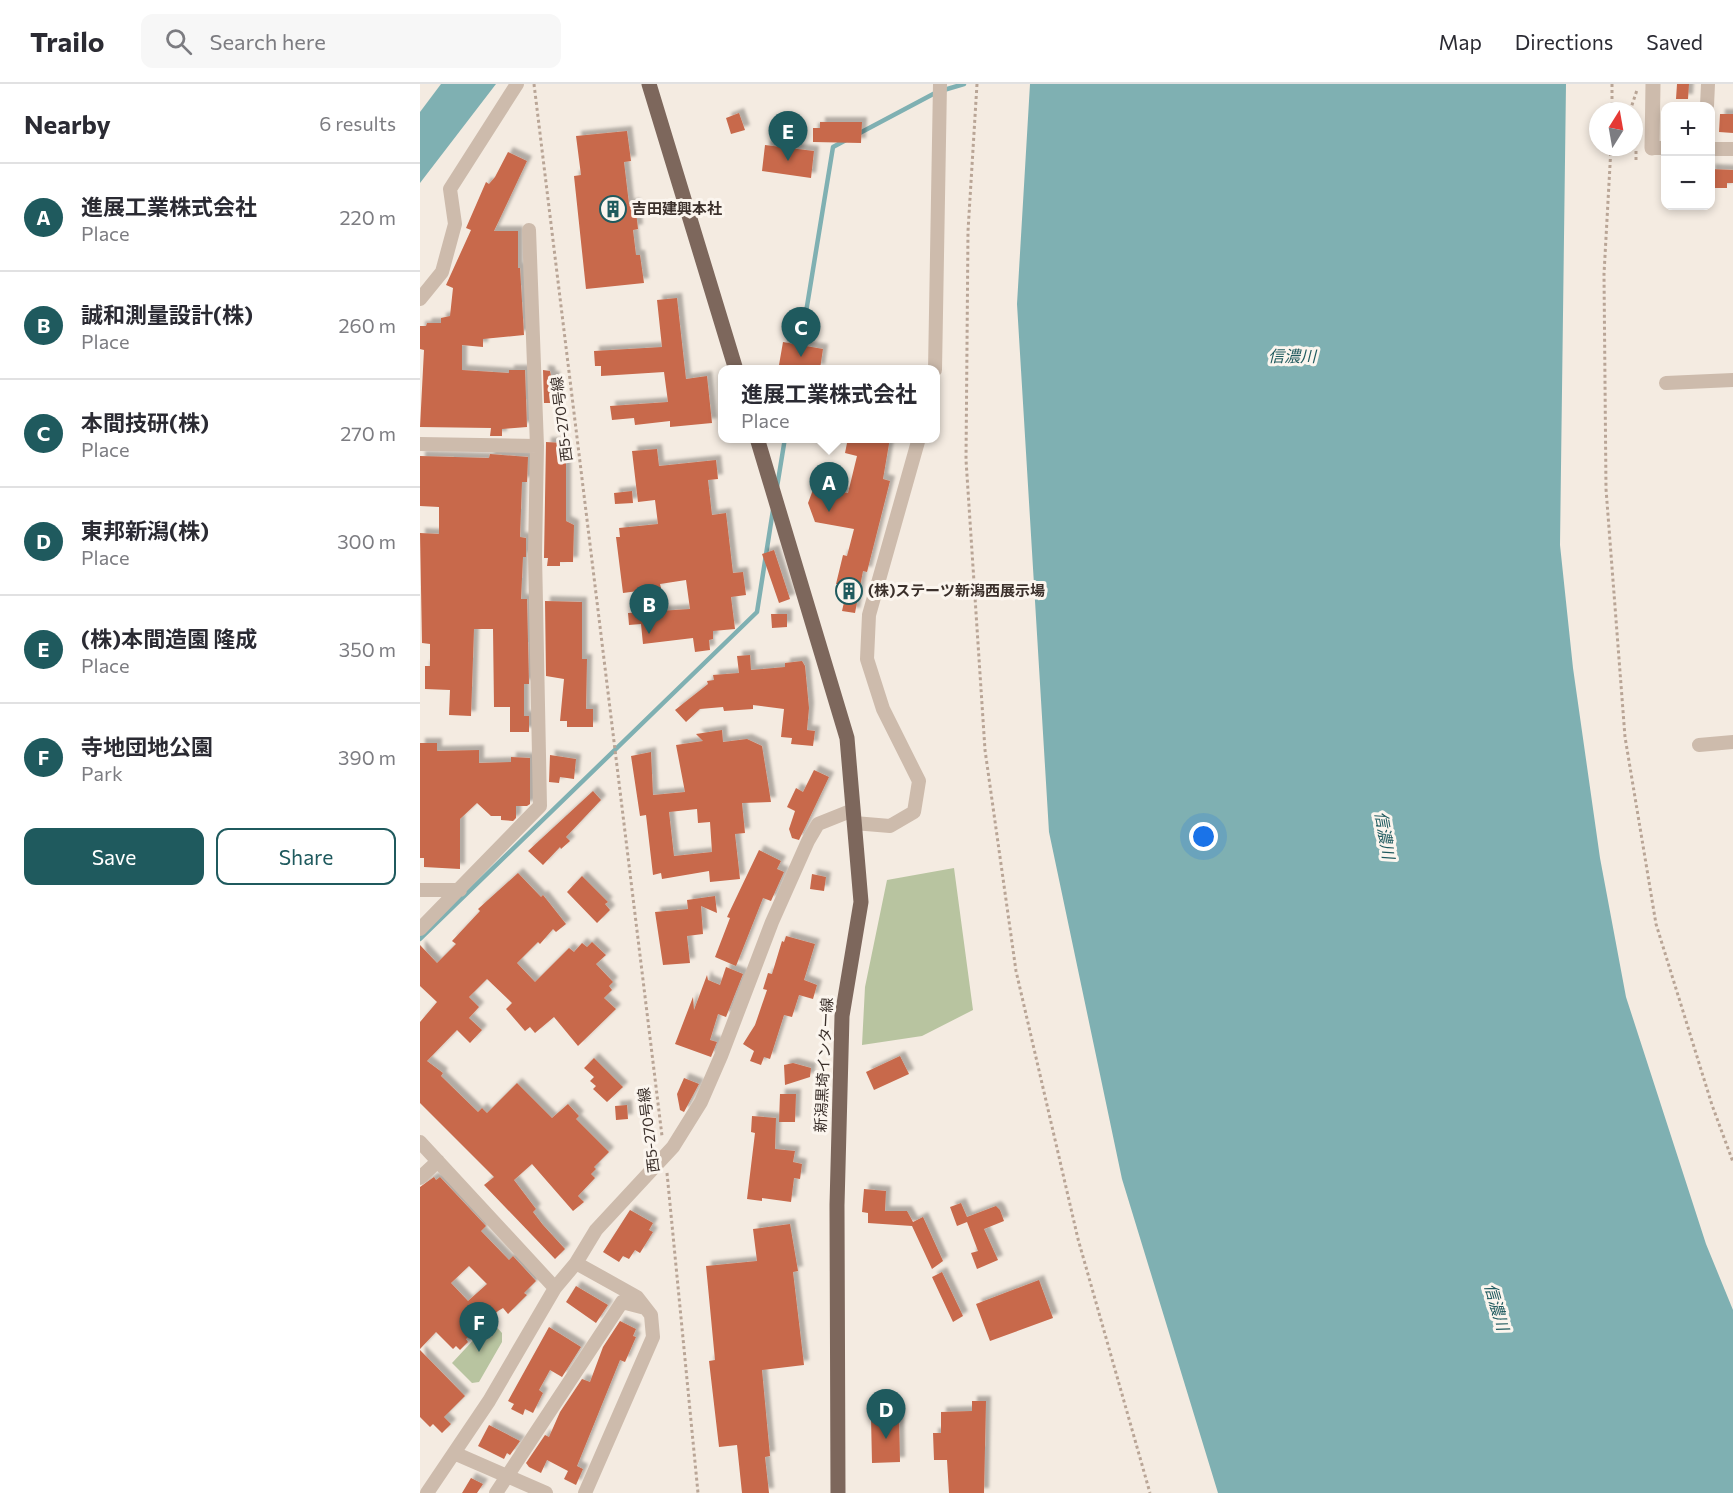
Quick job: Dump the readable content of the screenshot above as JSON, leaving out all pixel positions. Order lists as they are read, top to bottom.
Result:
{
  "streets": {
    "main road": ["新潟黒埼インター線"],
    "path": ["西5-270号線"]
  },
  "water": ["信濃川"],
  "places": {
    "building": ["吉田建興本社", "(株)ステーツ新潟西展示場"]
  },
  "north": "top",
  "page": {
    "header": "Trailo",
    "search": "Search here",
    "nav": ["Map", "Directions", "Saved"],
    "heading": ["Nearby", "6 results"],
    "map_buttons": ["+", "−"],
    "pins": [
      "E",
      "C",
      "A",
      "B",
      "F",
      "D"
    ],
    "list": [
      {
        "mark": "A",
        "name": "進展工業株式会社",
        "note": "Place",
        "value": "220 m"
      },
      {
        "mark": "B",
        "name": "誠和測量設計(株)",
        "note": "Place",
        "value": "260 m"
      },
      {
        "mark": "C",
        "name": "本間技研(株)",
        "note": "Place",
        "value": "270 m"
      },
      {
        "mark": "D",
        "name": "東邦新潟(株)",
        "note": "Place",
        "value": "300 m"
      },
      {
        "mark": "E",
        "name": "(株)本間造園 隆成",
        "note": "Place",
        "value": "350 m"
      },
      {
        "mark": "F",
        "name": "寺地団地公園",
        "note": "Park",
        "value": "390 m"
      }
    ],
    "popup": ["進展工業株式会社", "Place"],
    "buttons": ["Save", "Share"]
  }
}
